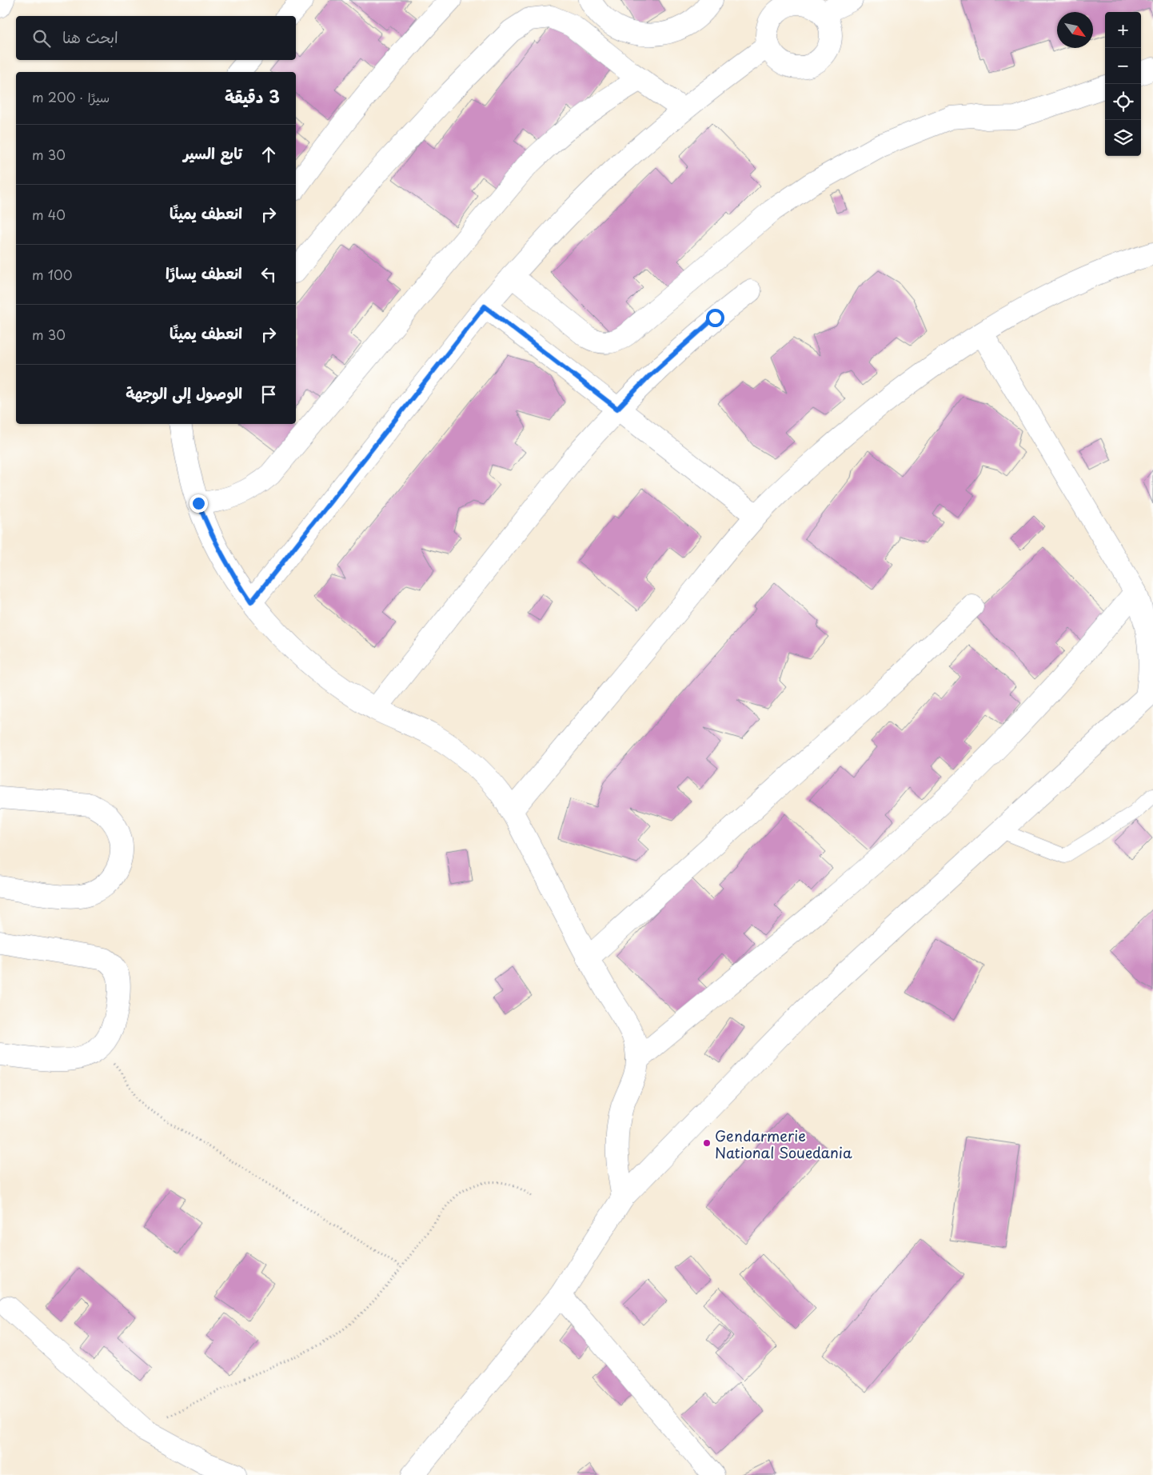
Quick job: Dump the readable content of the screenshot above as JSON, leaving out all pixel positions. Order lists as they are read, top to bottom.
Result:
{
  "places": ["Gendarmerie National Souedania"],
  "north": "bottom right",
  "page": {
    "map_buttons": ["+", "−"],
    "search": "ابحث هنا",
    "heading": ["3 دقيقة", "سيرًا · 200 m"],
    "list": [
      ["تابع السير", "30 m"],
      ["انعطف يمينًا", "40 m"],
      ["انعطف يسارًا", "100 m"],
      ["انعطف يمينًا", "30 m"],
      "الوصول إلى الوجهة"
    ]
  }
}
